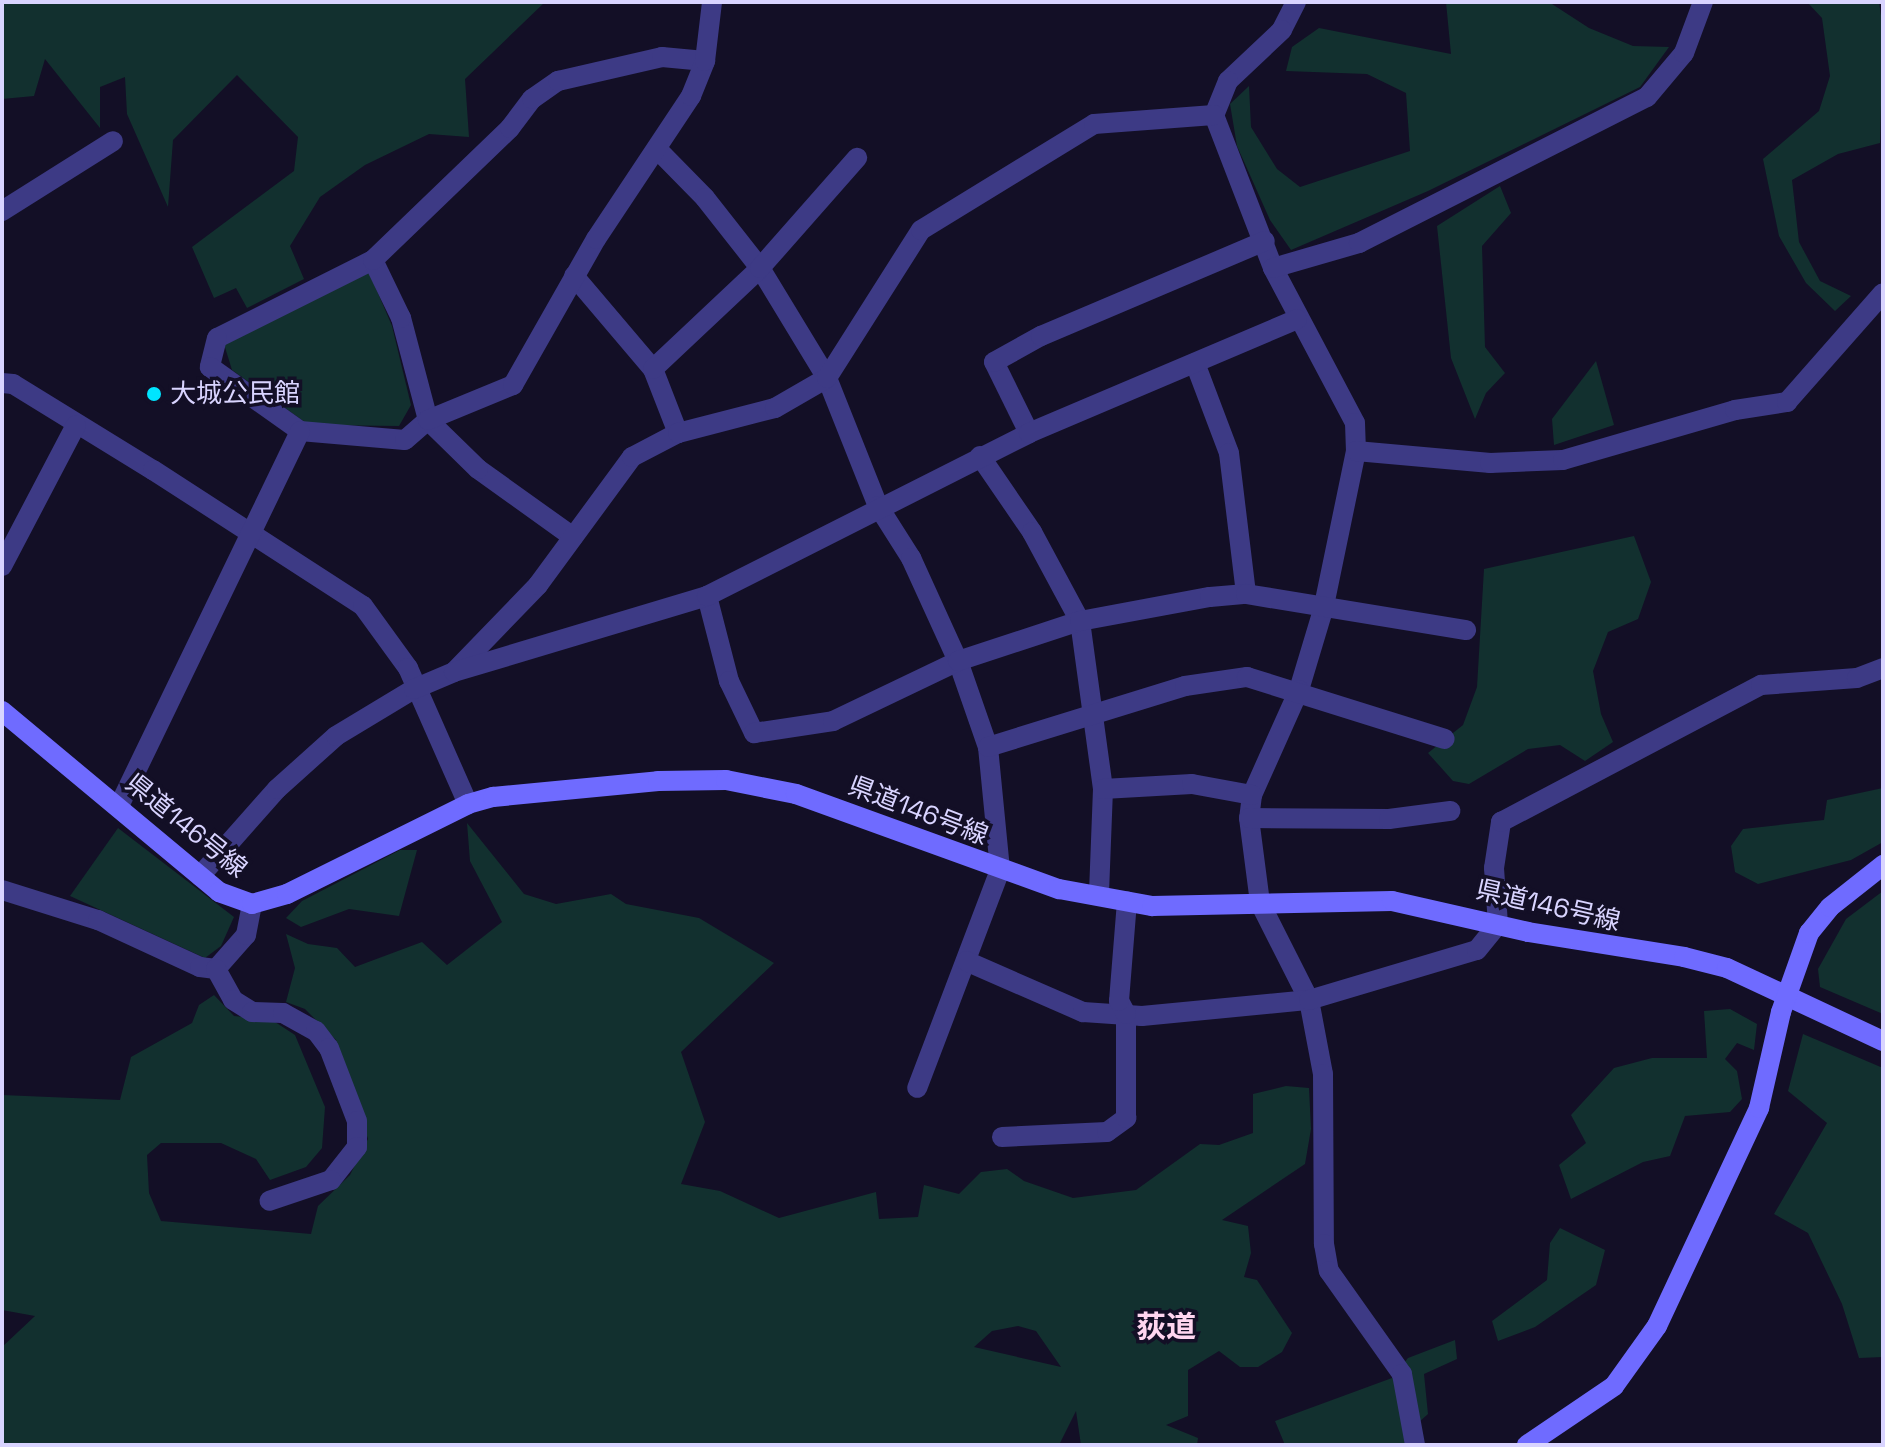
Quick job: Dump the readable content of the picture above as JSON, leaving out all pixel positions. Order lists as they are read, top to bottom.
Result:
{
  "streets": {
    "main road": ["県道146号線"]
  },
  "districts": ["荻道"],
  "places": ["大城公民館"]
}
